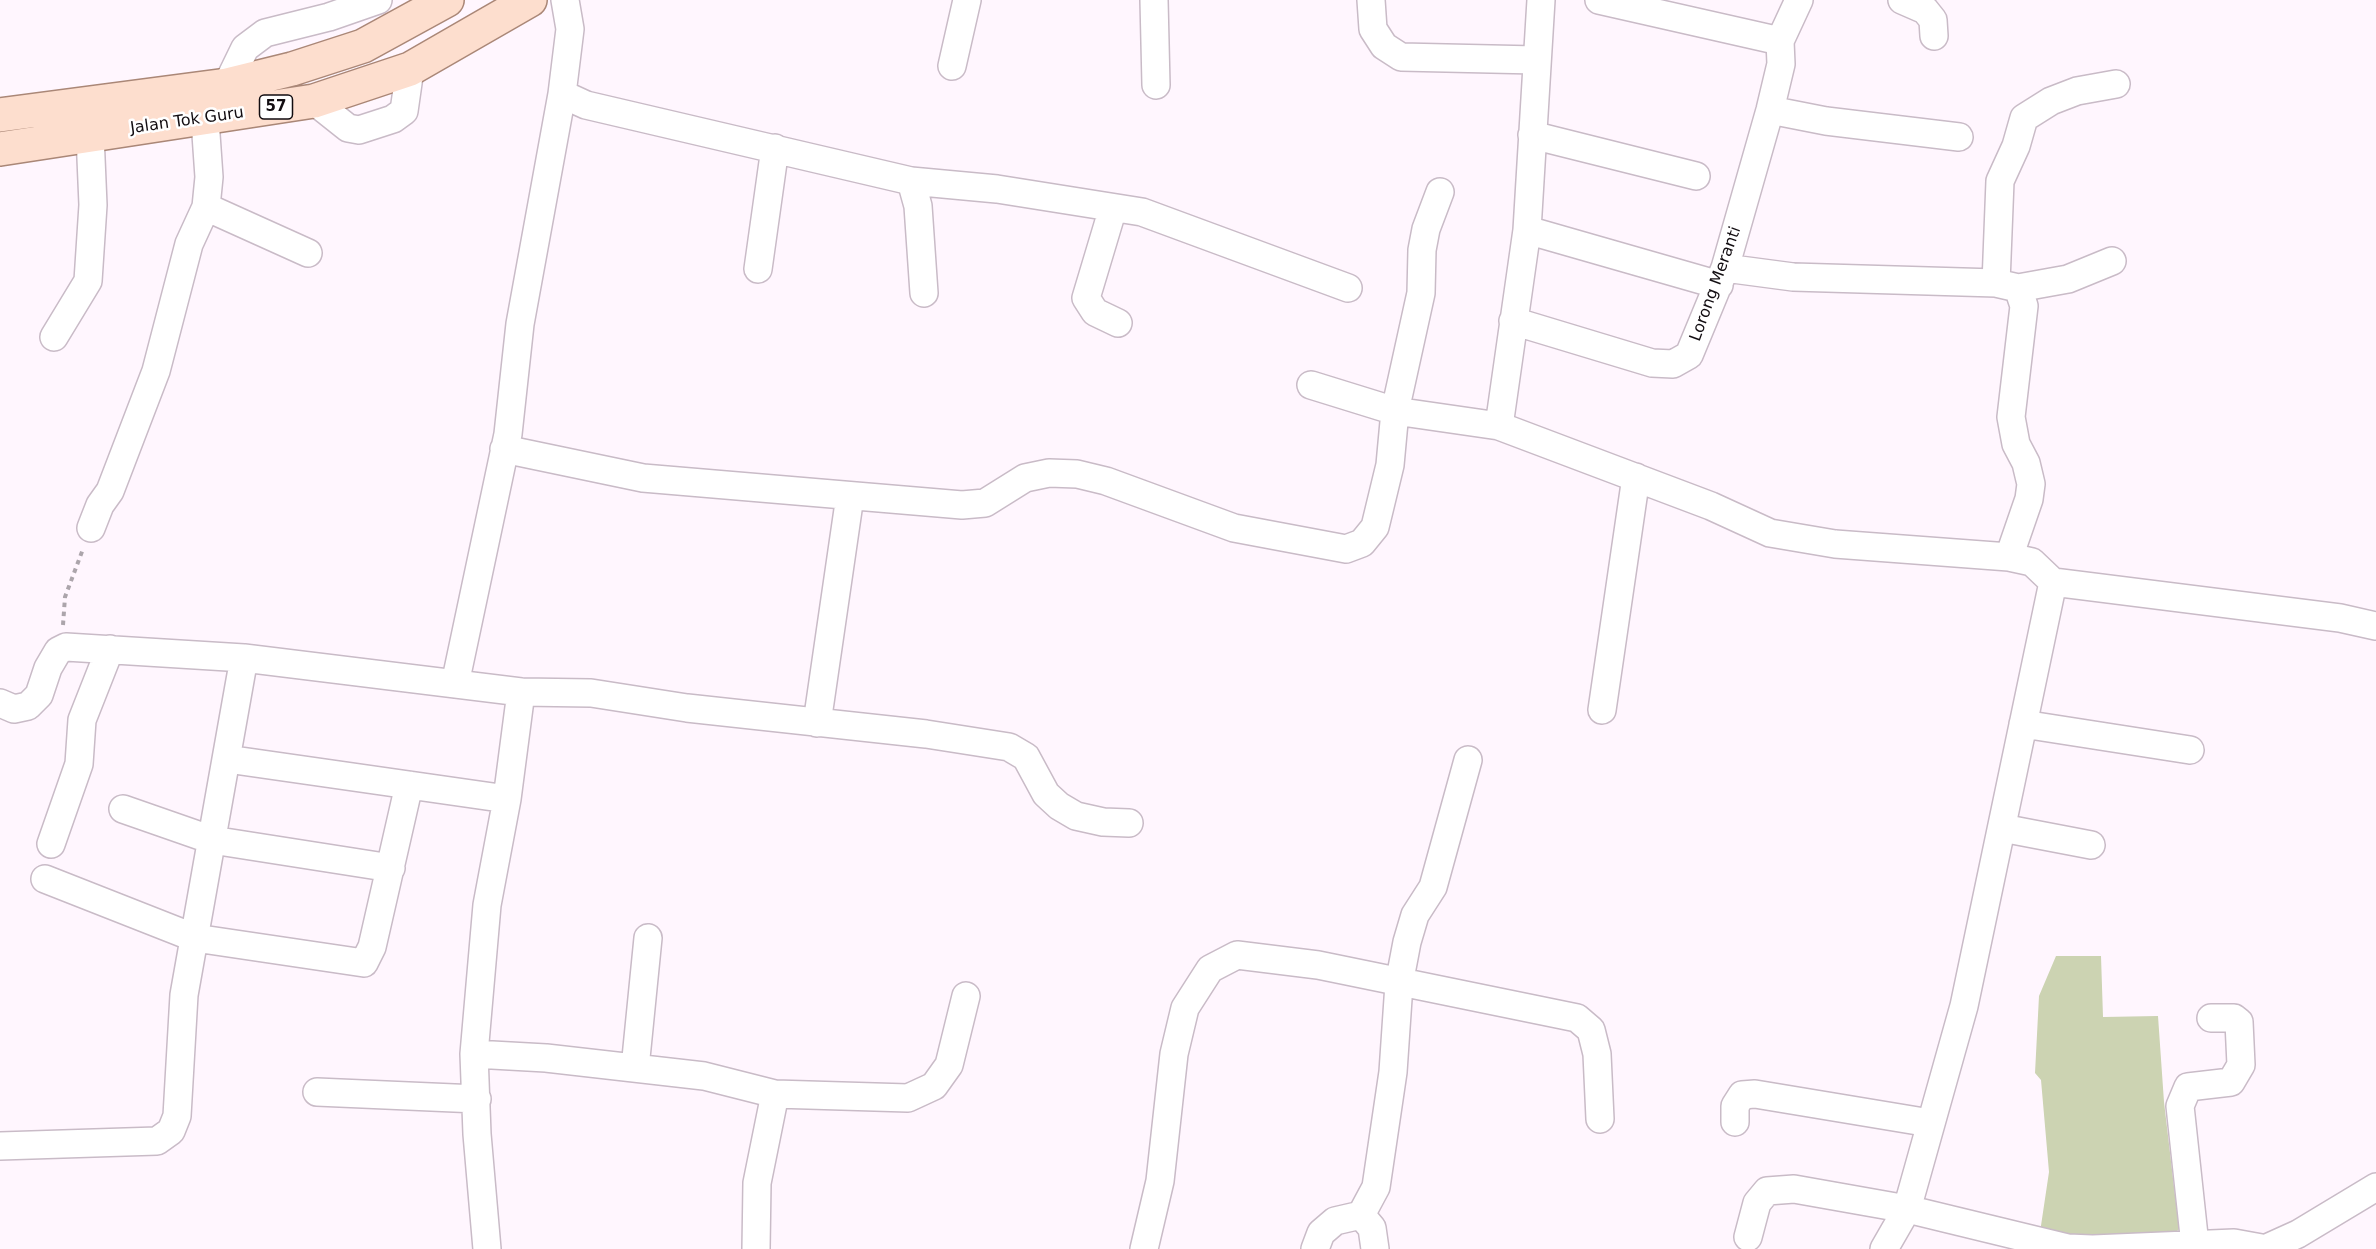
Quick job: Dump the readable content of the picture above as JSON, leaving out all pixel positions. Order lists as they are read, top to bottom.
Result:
{
  "streets": {
    "main road": ["57", "Jalan Tok Guru"],
    "street": ["Lorong Meranti"]
  }
}
